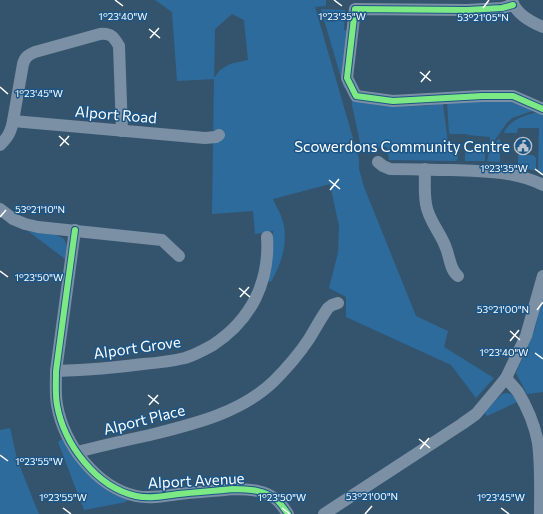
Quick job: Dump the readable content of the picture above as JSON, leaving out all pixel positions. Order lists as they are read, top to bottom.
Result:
{
  "streets": {
    "street": [
      "Alport Road",
      "Alport Grove",
      "Alport Place",
      "Alport Avenue"
    ]
  },
  "crossings": [
    ["Alport Grove", "Alport Avenue"],
    ["Alport Place", "Alport Avenue"]
  ],
  "places": {
    "public building": ["Scowerdons Community Centre"]
  },
  "coordinates": [
    "1°23'35\"W",
    "1°23'40\"W",
    "53°21'05\"N",
    "1°23'45\"W",
    "53°21'10\"N",
    "1°23'50\"W",
    "53°21'00\"N",
    "1°23'55\"W"
  ]
}
